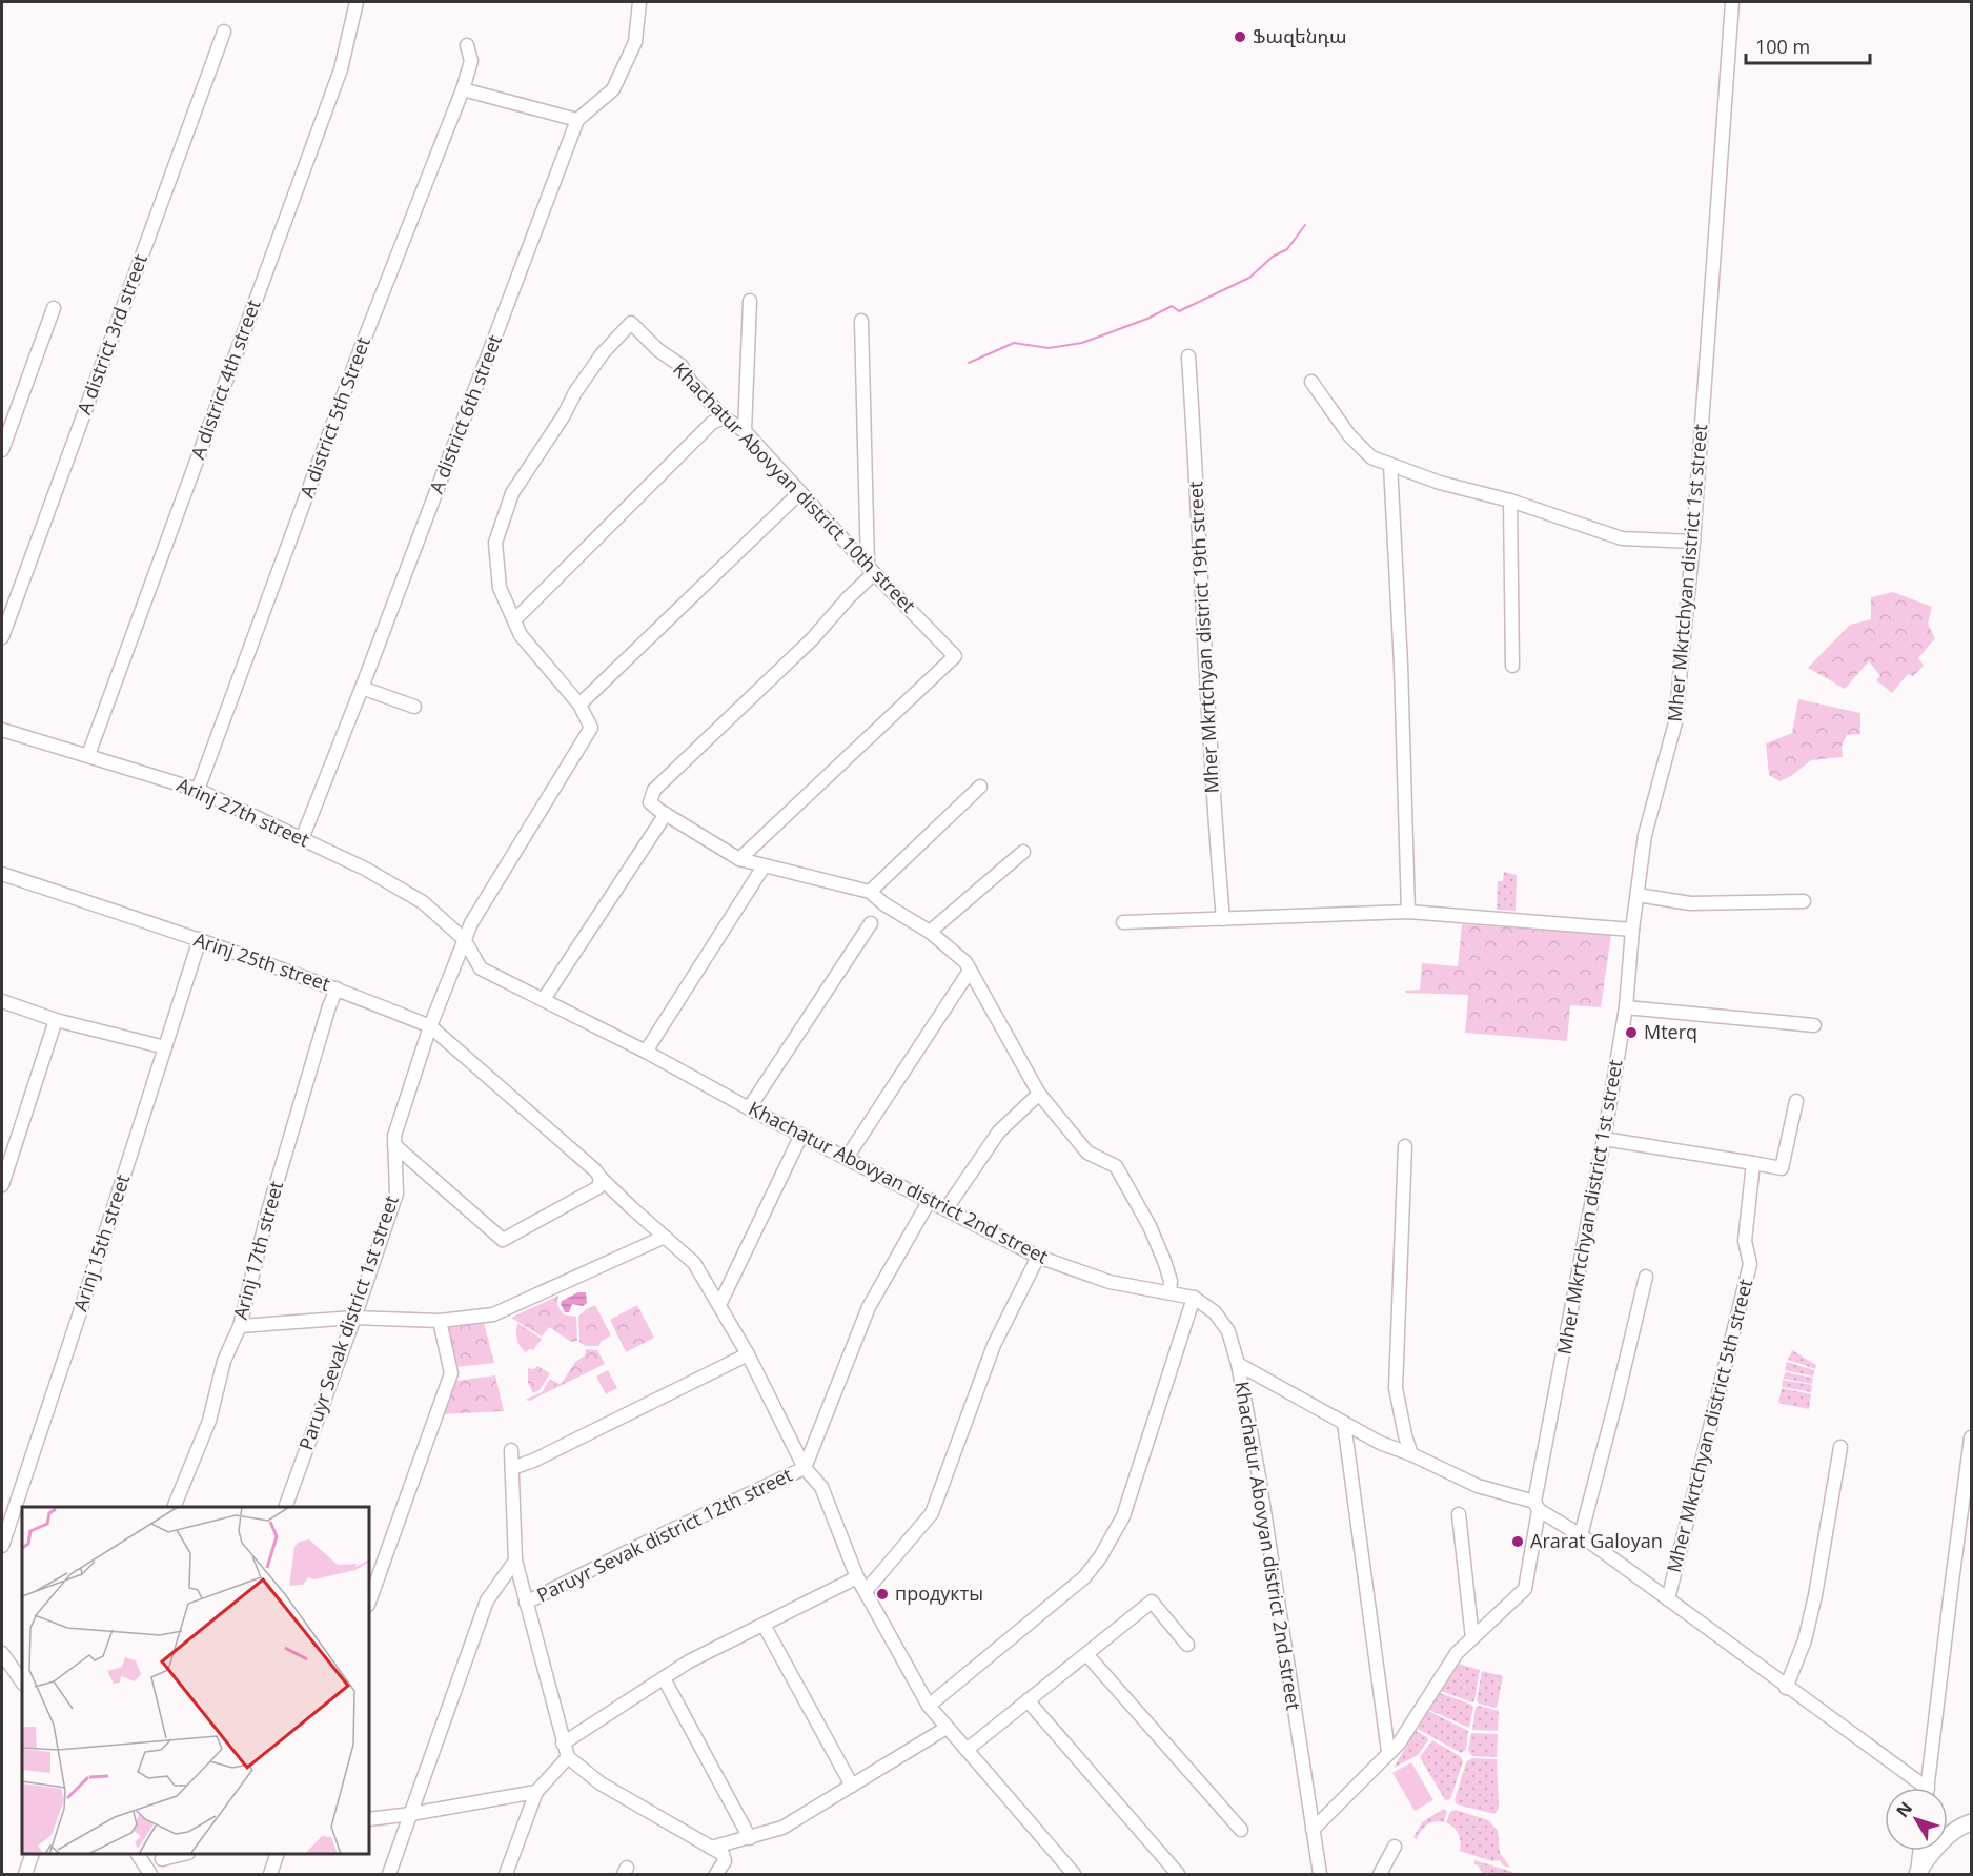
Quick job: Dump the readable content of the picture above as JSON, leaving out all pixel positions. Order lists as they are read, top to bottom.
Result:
{
  "streets": {
    "street": [
      "A district 3rd street",
      "A district 4th street",
      "A district 6th street",
      "A district 5th Street",
      "Khachatur Abovyan district 10th street",
      "Mher Mkrtchyan district 1st street",
      "Mher Mkrtchyan district 19th street",
      "Arinj 27th street",
      "Arinj 25th street",
      "Khachatur Abovyan district 2nd street",
      "Arinj 15th street",
      "Arinj 17th street",
      "Paruyr Sevak district 1st street",
      "Mher Mkrtchyan district 5th street",
      "Paruyr Sevak district 12th street"
    ]
  },
  "crossings": [
    ["A district 4th street", "Arinj 27th street"],
    ["A district 6th street", "Arinj 27th street"],
    ["A district 5th Street", "Arinj 27th street"],
    ["Mher Mkrtchyan district 1st street", "Khachatur Abovyan district 2nd street"],
    ["Arinj 27th street", "Khachatur Abovyan district 2nd street"],
    ["Arinj 25th street", "Arinj 15th street"],
    ["Arinj 25th street", "Arinj 17th street"],
    ["Arinj 25th street", "Paruyr Sevak district 1st street"],
    ["Arinj 25th street", "Paruyr Sevak district 12th street"]
  ],
  "places": [
    "Ֆազենդա",
    "Mterq",
    "Ararat Galoyan",
    "продукты"
  ],
  "scale_bar": "100 m",
  "north": "top left"
}
